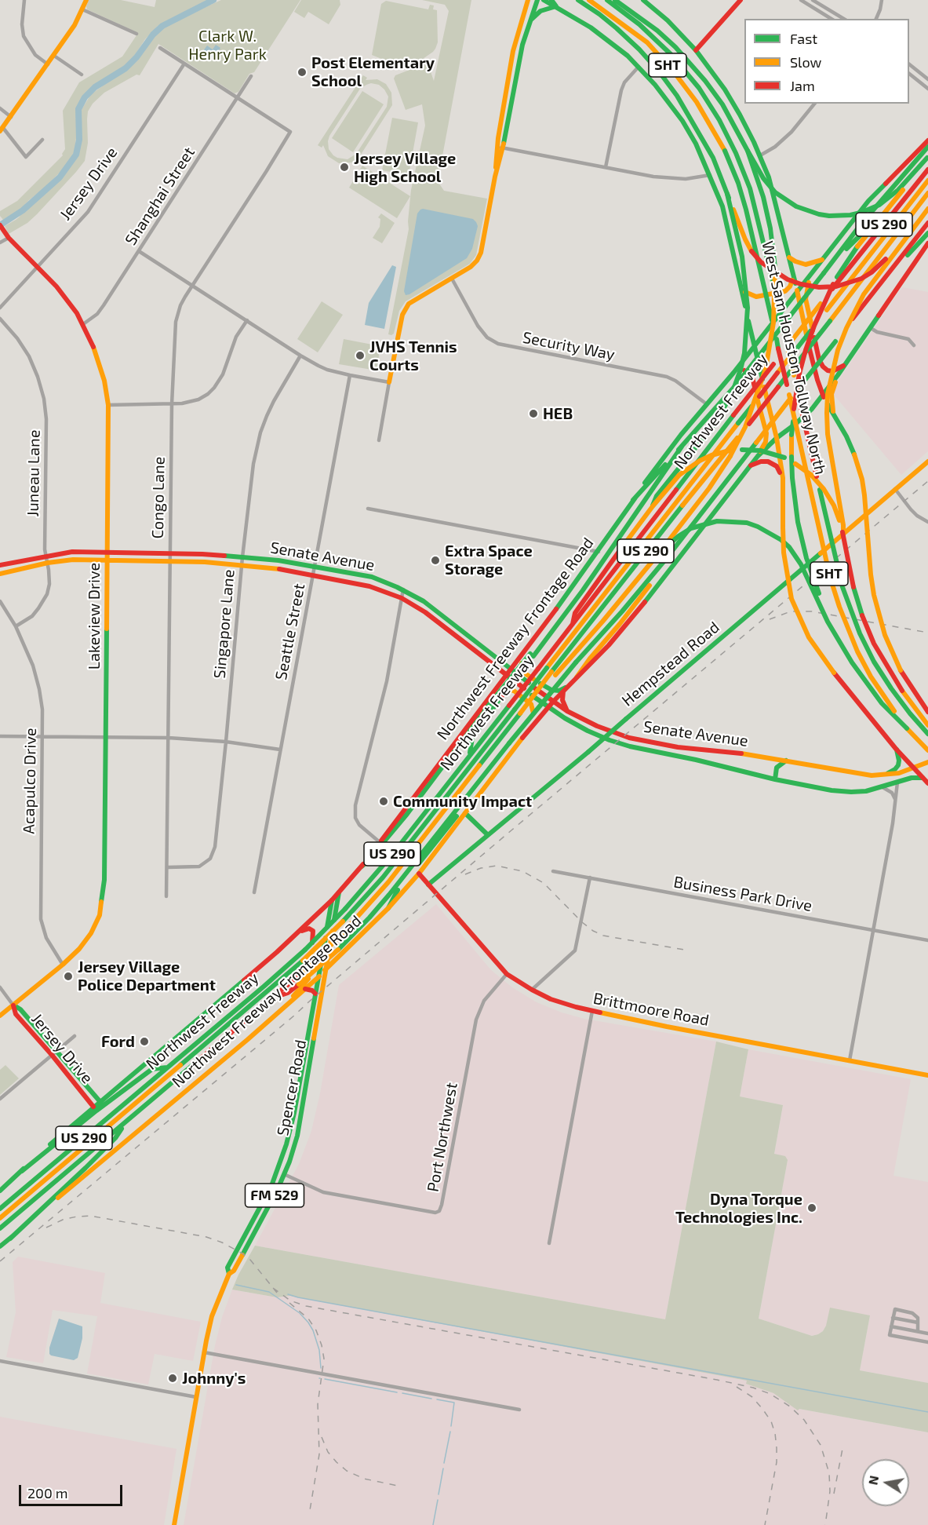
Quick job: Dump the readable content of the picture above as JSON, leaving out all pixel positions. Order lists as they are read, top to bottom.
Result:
{
  "streets": {
    "main road": [
      "SHT",
      "Jersey Drive",
      "US 290",
      "West Sam Houston Tollway North",
      "Northwest Freeway",
      "Senate Avenue",
      "Lakeview Drive",
      "Northwest Freeway Frontage Road",
      "Hempstead Road",
      "Brittmoore Road",
      "Spencer Road",
      "FM 529"
    ],
    "street": [
      "Shanghai Street",
      "Security Way",
      "Juneau Lane",
      "Congo Lane",
      "Singapore Lane",
      "Seattle Street",
      "Acapulco Drive",
      "Business Park Drive",
      "Port Northwest"
    ]
  },
  "crossings": [
    ["Jersey Drive", "Lakeview Drive"],
    ["Jersey Drive", "Northwest Freeway Frontage Road"],
    ["Shanghai Street", "Congo Lane"],
    ["Shanghai Street", "Lakeview Drive"],
    ["Security Way", "Northwest Freeway Frontage Road"],
    ["Juneau Lane", "Senate Avenue"],
    ["Juneau Lane", "Acapulco Drive"],
    ["Congo Lane", "Senate Avenue"],
    ["Congo Lane", "Singapore Lane"],
    ["Senate Avenue", "Lakeview Drive"],
    ["Senate Avenue", "Singapore Lane"],
    ["Senate Avenue", "Seattle Street"],
    ["Senate Avenue", "Northwest Freeway Frontage Road"],
    ["Lakeview Drive", "Acapulco Drive"],
    ["Northwest Freeway Frontage Road", "Brittmoore Road"],
    ["Northwest Freeway Frontage Road", "Spencer Road"],
    ["Hempstead Road", "Brittmoore Road"],
    ["Brittmoore Road", "Port Northwest"],
    ["Spencer Road", "Port Northwest"]
  ],
  "parks": ["Clark W. Henry Park"],
  "places": [
    "Post Elementary School",
    "Jersey Village High School",
    "JVHS Tennis Courts",
    "HEB",
    "Extra Space Storage",
    "Community Impact",
    "Jersey Village Police Department",
    "Ford",
    "Dyna Torque Technologies Inc.",
    "Johnny's"
  ],
  "legend": ["Fast", "Slow", "Jam"],
  "scale_bar": "200 m",
  "north": "left"
}
